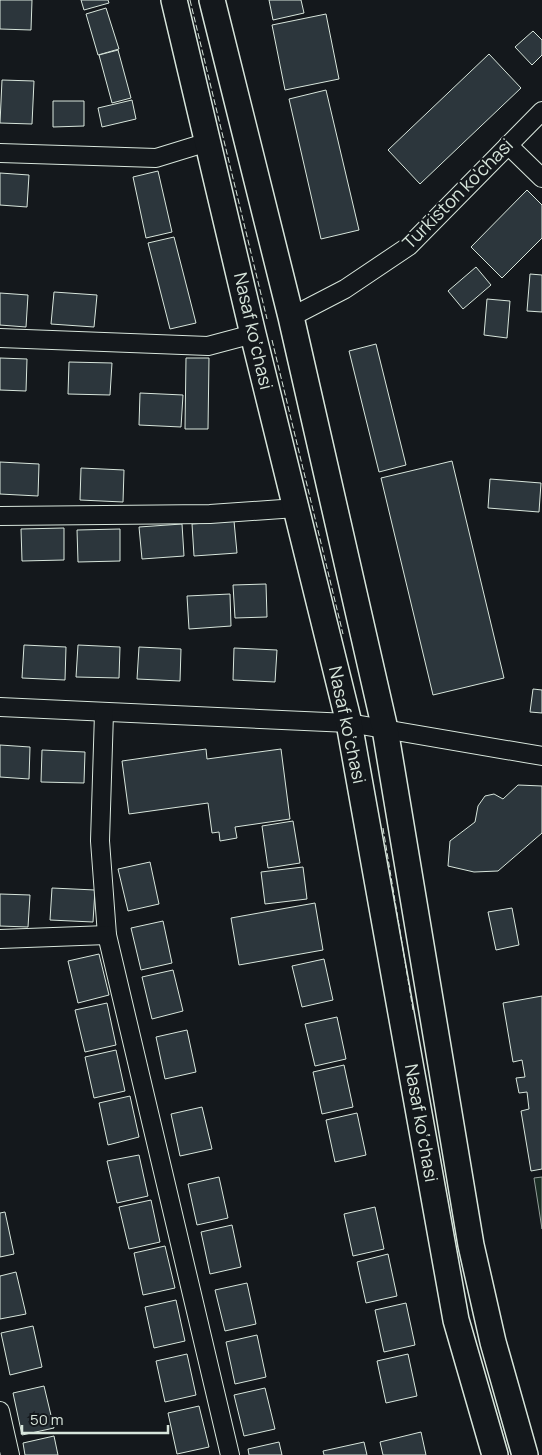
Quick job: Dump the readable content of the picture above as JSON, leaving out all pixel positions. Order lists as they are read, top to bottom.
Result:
{
  "streets": {
    "main road": ["Nasaf ko‘chasi"],
    "street": ["Turkiston ko'chasi"]
  },
  "crossings": [
    ["Turkiston ko'chasi", "Nasaf ko‘chasi"]
  ],
  "scale_bar": "50 m"
}
